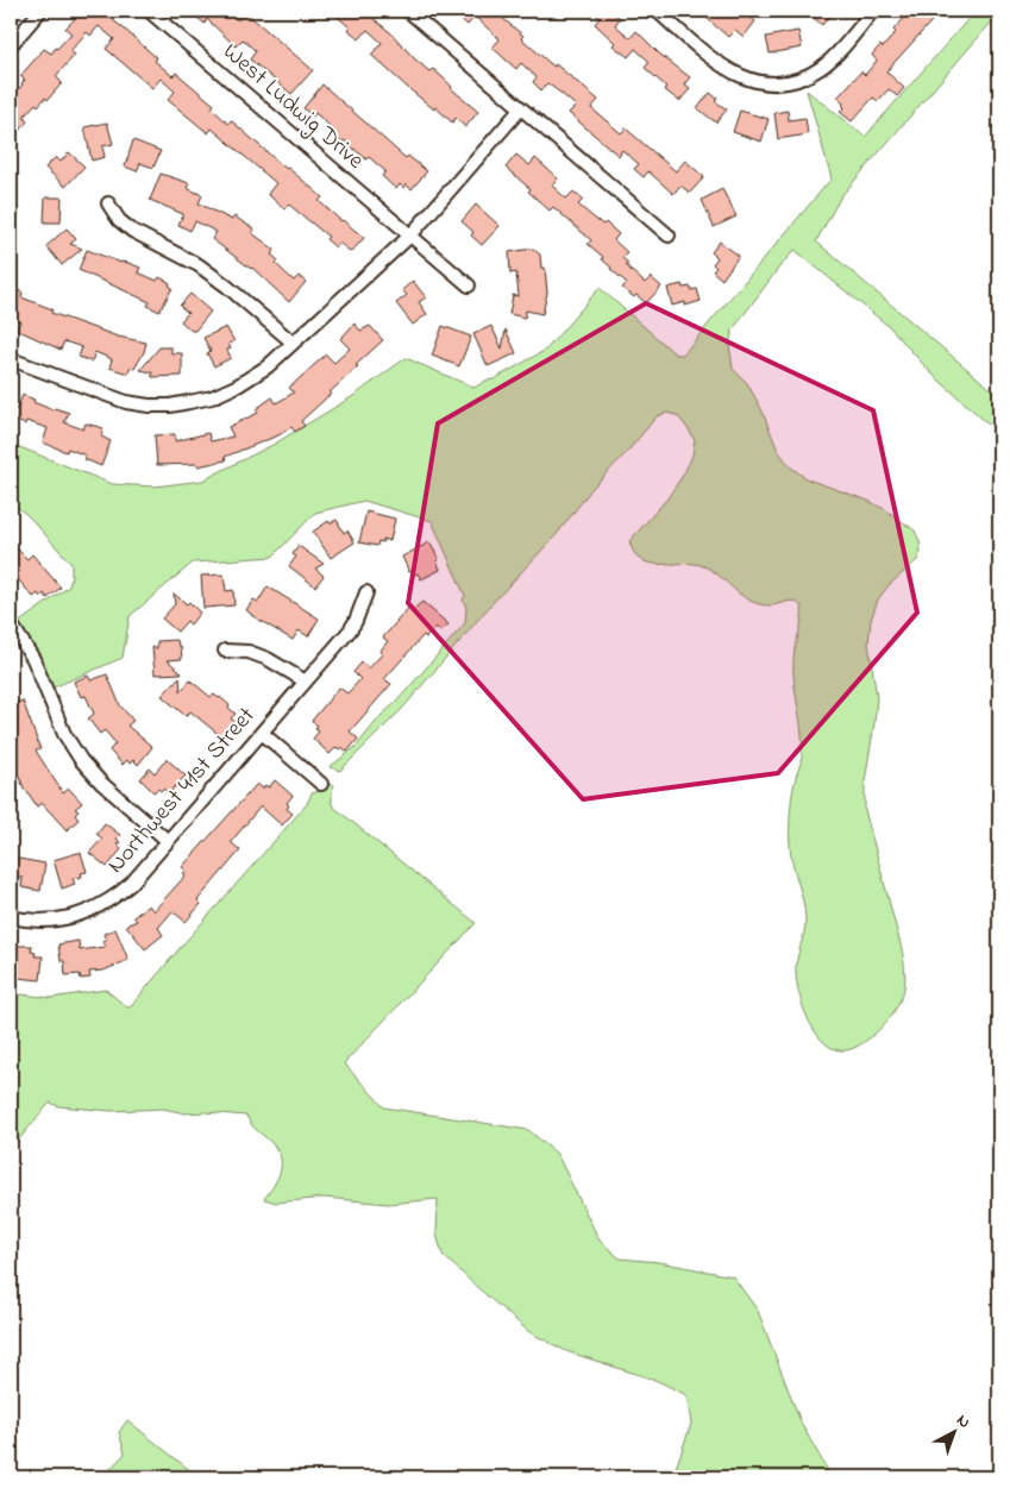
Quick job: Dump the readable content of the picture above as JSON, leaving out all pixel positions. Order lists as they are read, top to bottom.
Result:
{
  "streets": {
    "street": ["West Ludwig Drive", "Northwest 41st Street"]
  },
  "north": "top right"
}
